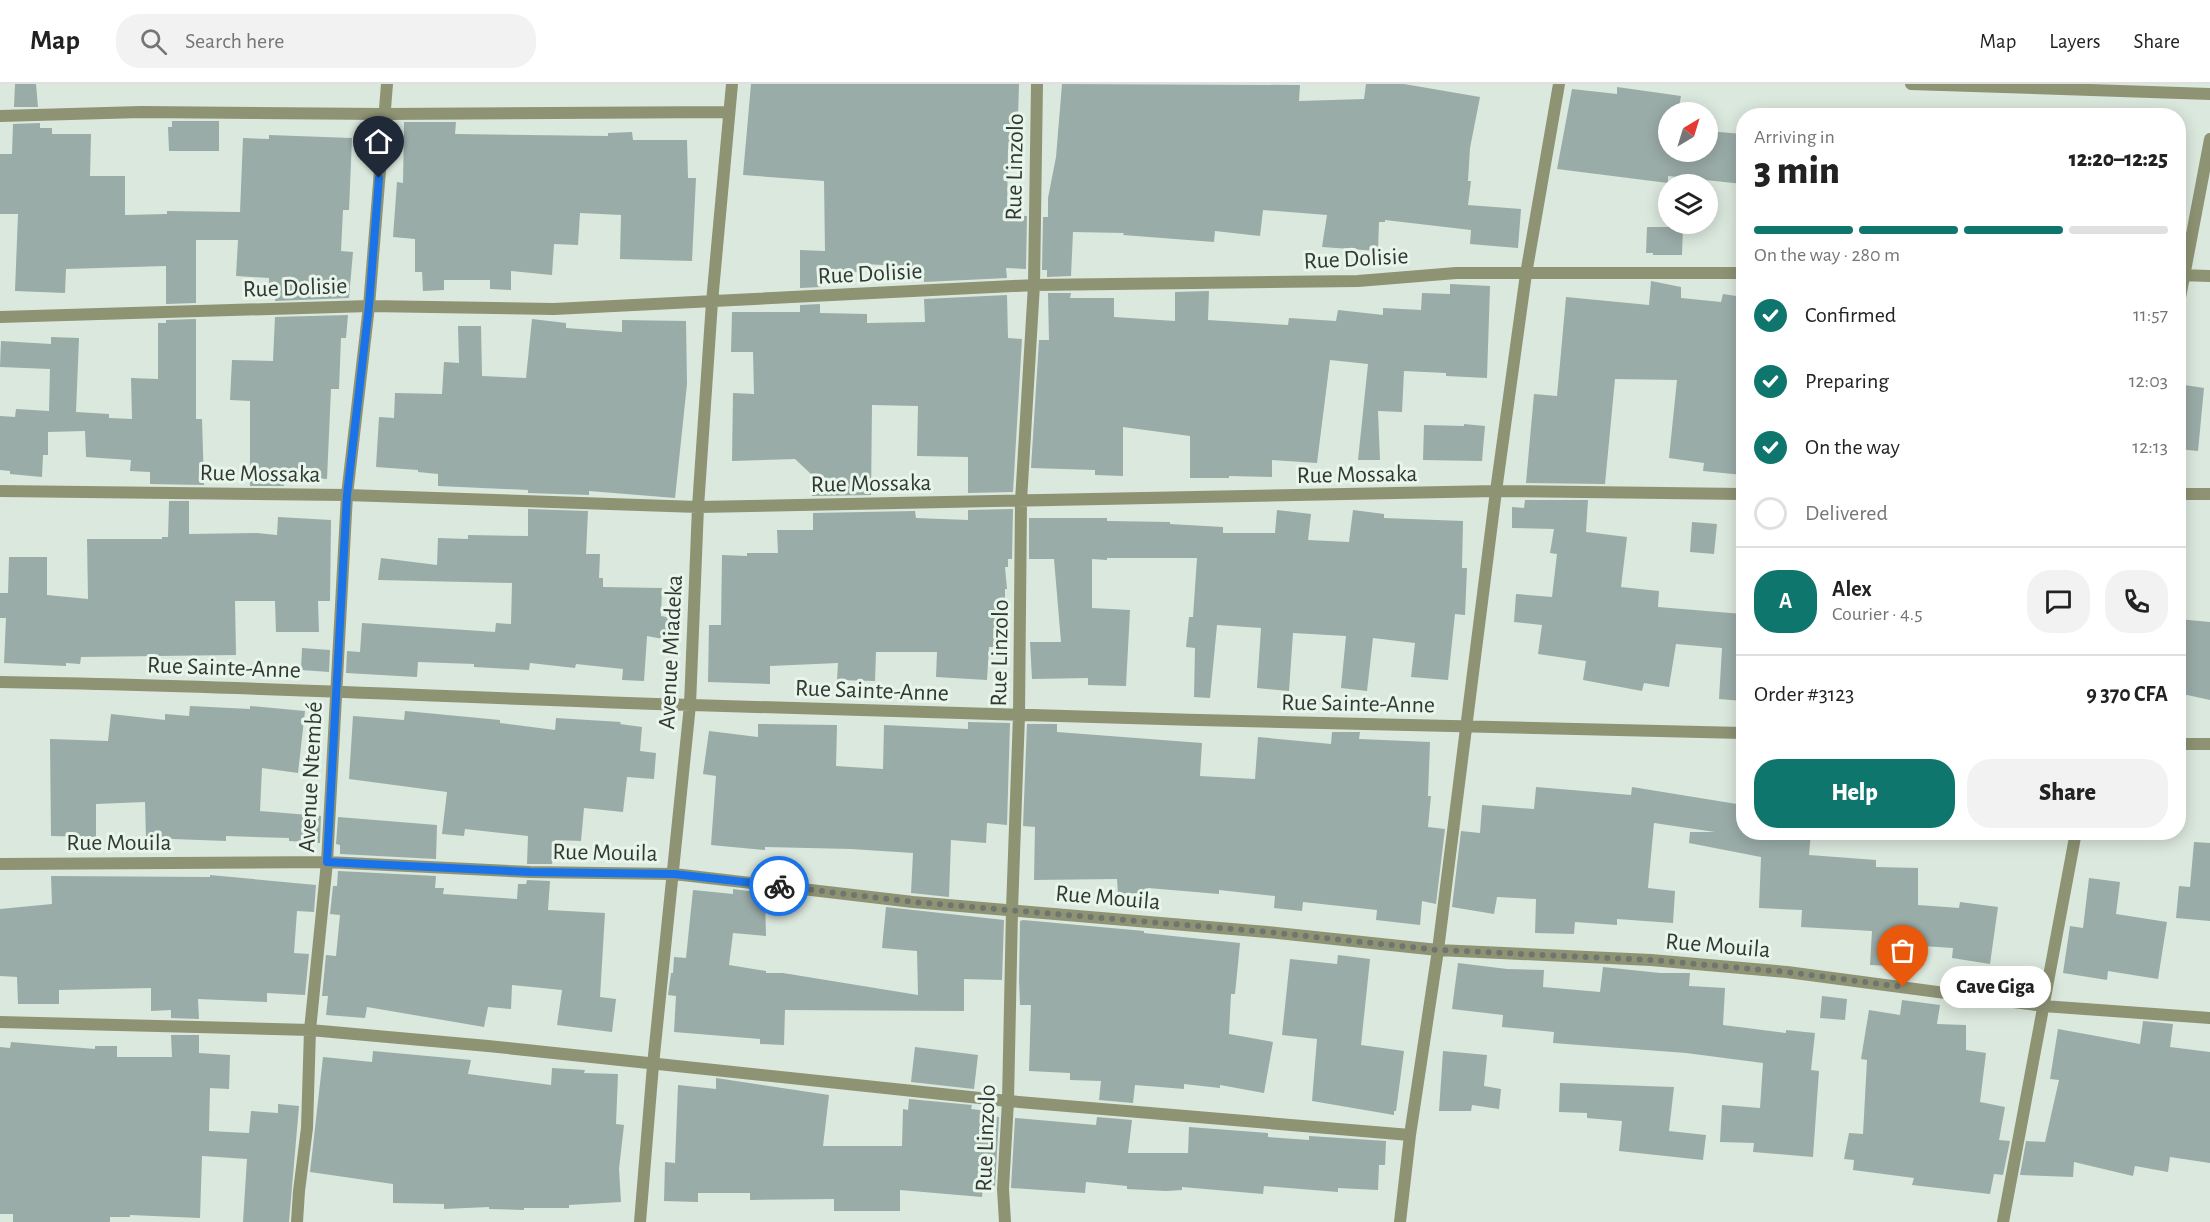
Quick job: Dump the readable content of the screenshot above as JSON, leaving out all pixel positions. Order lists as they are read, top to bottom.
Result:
{
  "streets": {
    "street": [
      "Rue Linzolo",
      "Rue Dolisie",
      "Rue Mossaka",
      "Avenue Miadeka",
      "Rue Sainte-Anne",
      "Avenue Ntembé",
      "Rue Mouila"
    ]
  },
  "crossings": [
    ["Rue Linzolo", "Rue Dolisie"],
    ["Rue Linzolo", "Rue Mossaka"],
    ["Rue Linzolo", "Rue Sainte-Anne"],
    ["Rue Linzolo", "Rue Mouila"],
    ["Rue Dolisie", "Avenue Miadeka"],
    ["Rue Dolisie", "Avenue Ntembé"],
    ["Rue Mossaka", "Avenue Miadeka"],
    ["Rue Mossaka", "Avenue Ntembé"],
    ["Avenue Miadeka", "Rue Sainte-Anne"],
    ["Avenue Miadeka", "Rue Mouila"],
    ["Rue Sainte-Anne", "Avenue Ntembé"],
    ["Avenue Ntembé", "Rue Mouila"]
  ],
  "places": ["Cave Giga"],
  "north": "top right",
  "page": {
    "header": "Map",
    "search": "Search here",
    "nav": ["Map", "Layers", "Share"],
    "heading": ["3 min", "Arriving in", "12:20–12:25"],
    "panel": [
      "Alex",
      "Courier · 4.5",
      "Order #3123",
      "9 370 CFA"
    ],
    "bar": "On the way · 280 m",
    "list": [
      ["Confirmed", "11:57"],
      ["Preparing", "12:03"],
      ["On the way", "12:13"],
      "Delivered"
    ],
    "round": "A",
    "buttons": ["Help", "Share"],
    "bubble": "Cave Giga"
  }
}
